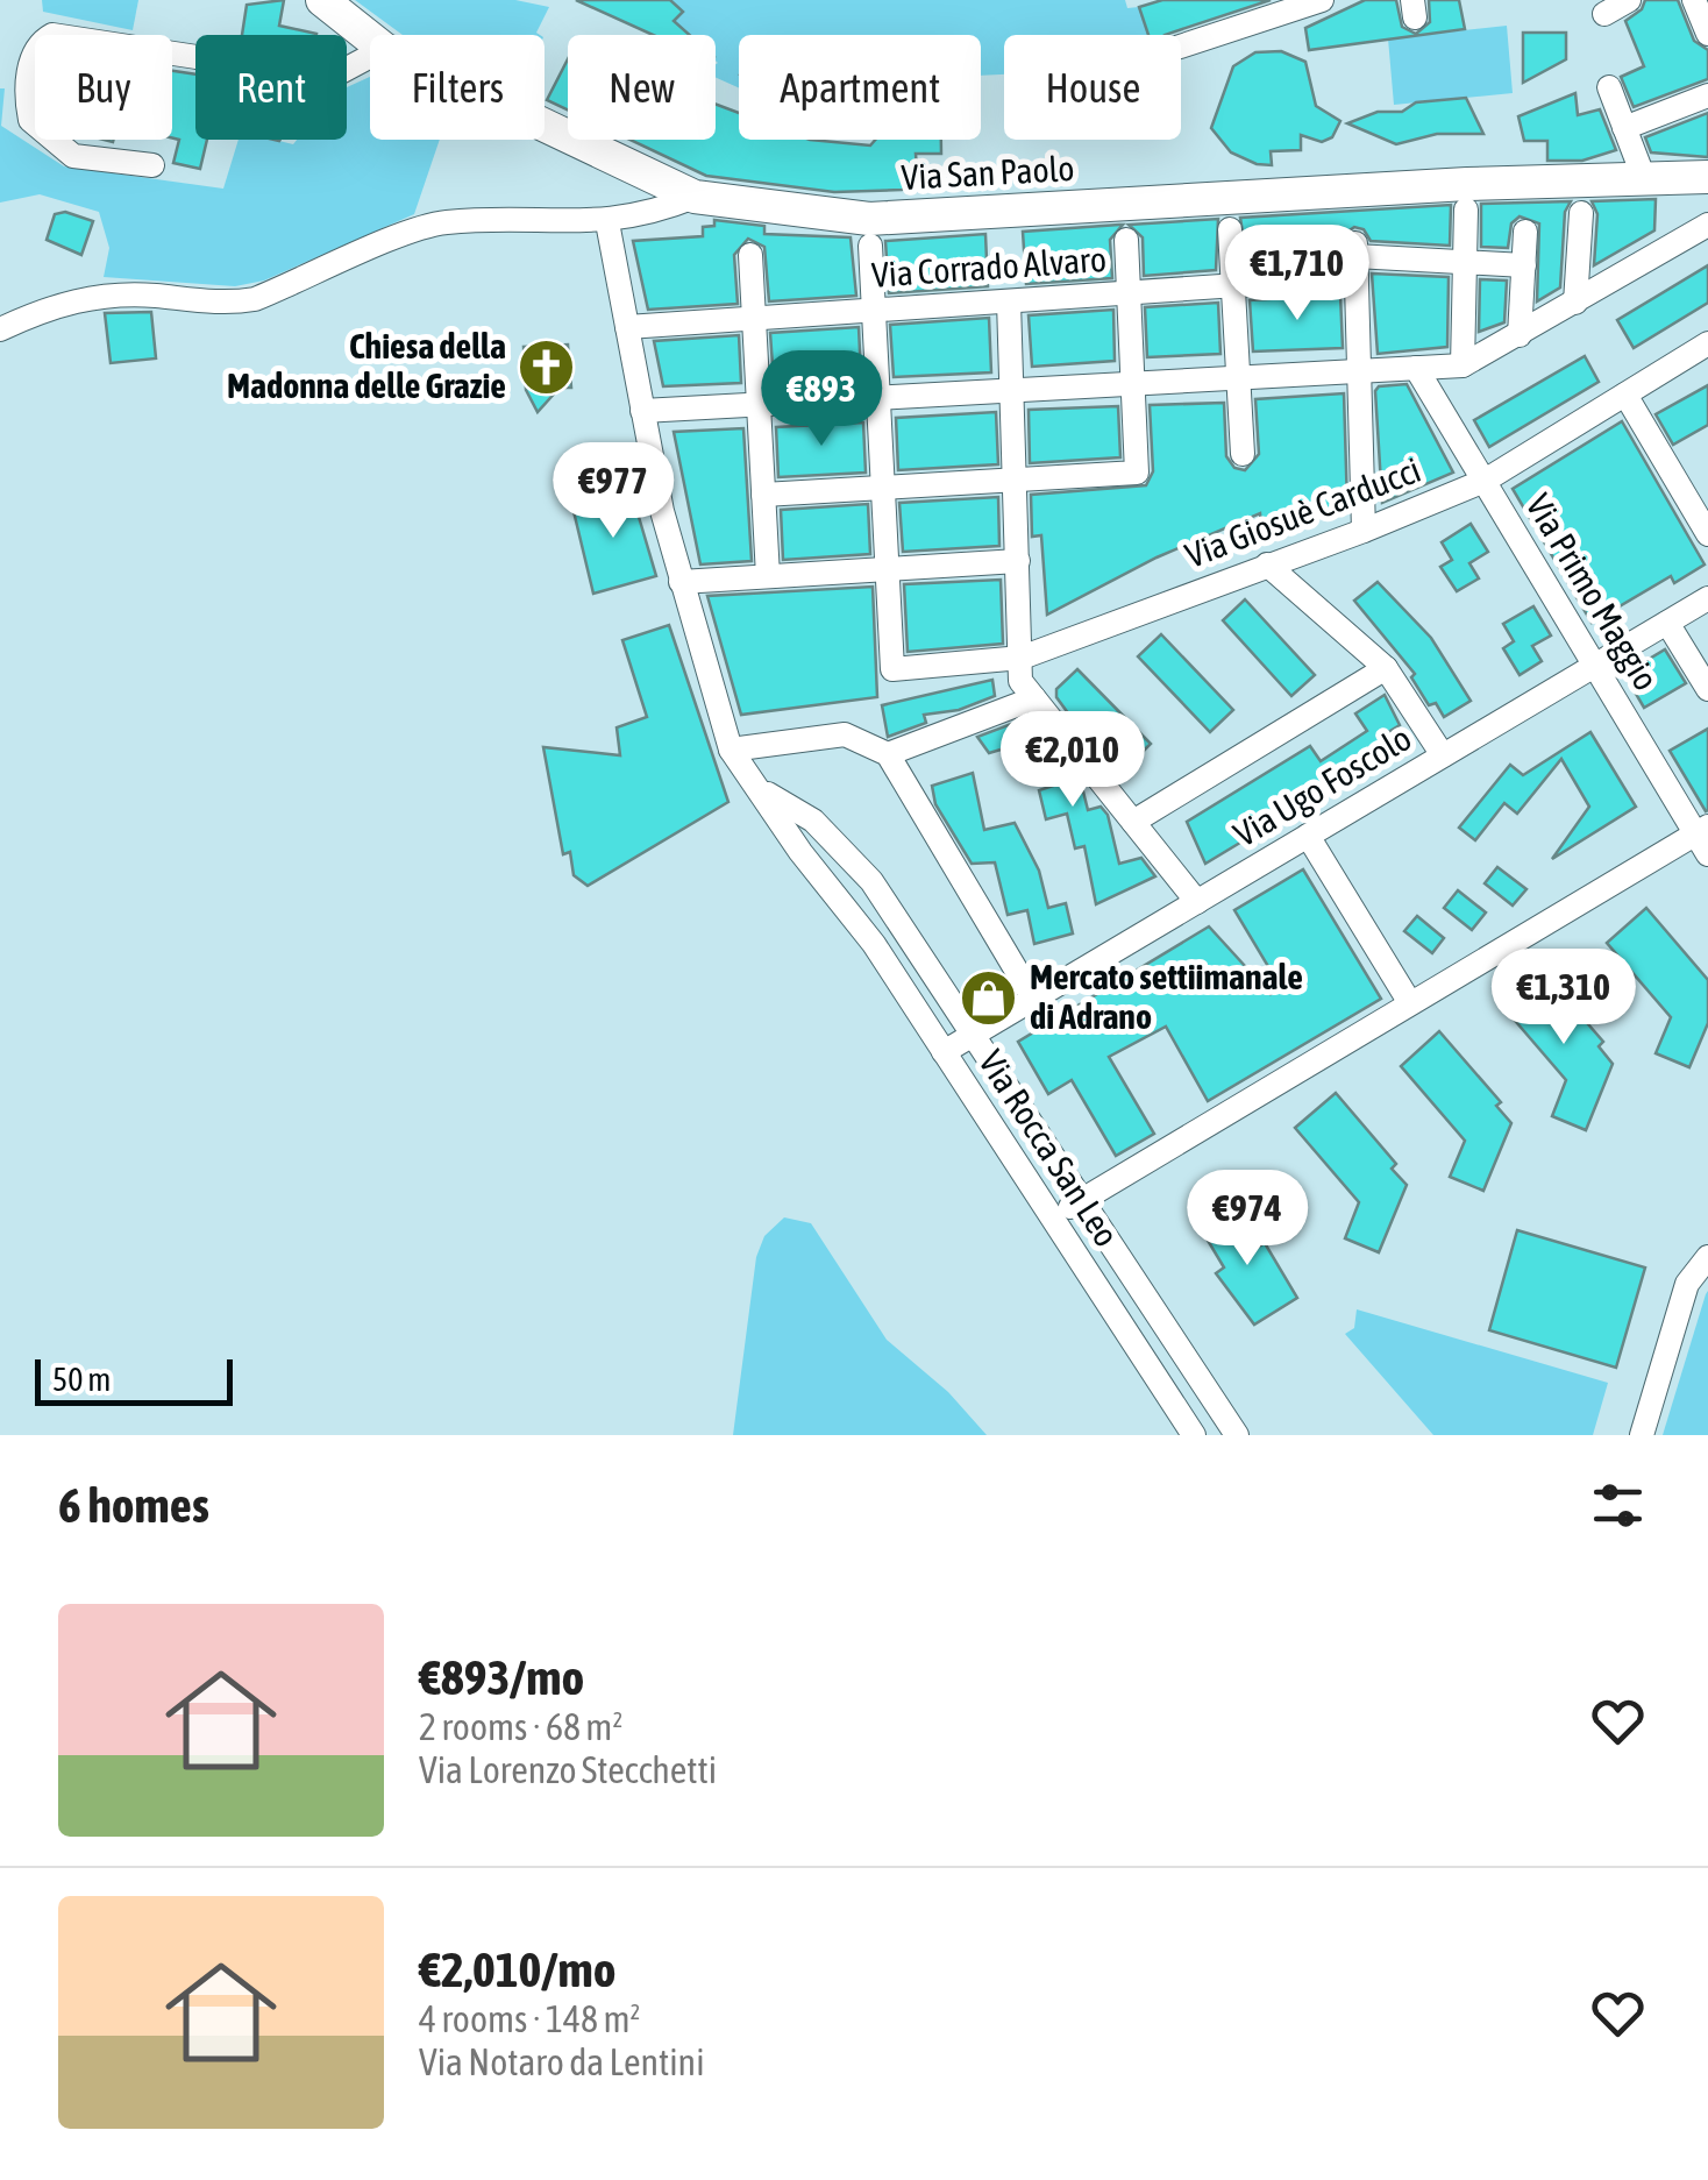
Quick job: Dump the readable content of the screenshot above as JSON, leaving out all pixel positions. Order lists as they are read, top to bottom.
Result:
{
  "streets": {
    "main road": ["Via San Paolo"],
    "street": [
      "Via Corrado Alvaro",
      "Via Giosuè Carducci",
      "Via Primo Maggio",
      "Via Ugo Foscolo",
      "Via Rocca San Leo"
    ]
  },
  "crossings": [
    ["Via Corrado Alvaro", "Via Rocca San Leo"],
    ["Via Giosuè Carducci", "Via Primo Maggio"],
    ["Via Primo Maggio", "Via Ugo Foscolo"],
    ["Via Ugo Foscolo", "Via Rocca San Leo"]
  ],
  "places": {
    "church": ["Chiesa della Madonna delle Grazie"],
    "shop": ["Mercato settiimanale di Adrano"]
  },
  "scale_bar": "50 m",
  "page": {
    "chip": [
      "Buy",
      "Rent",
      "Filters",
      "New",
      "Apartment",
      "House"
    ],
    "price": [
      "€1,710",
      "€893",
      "€977",
      "€2,010",
      "€1,310",
      "€974"
    ],
    "scale": "50 m",
    "heading": "6 homes",
    "list": [
      {
        "name": "€893/mo",
        "note": "2 rooms · 68 m² · Via Lorenzo Stecchetti"
      },
      {
        "name": "€2,010/mo",
        "note": "4 rooms · 148 m² · Via Notaro da Lentini"
      }
    ]
  }
}
